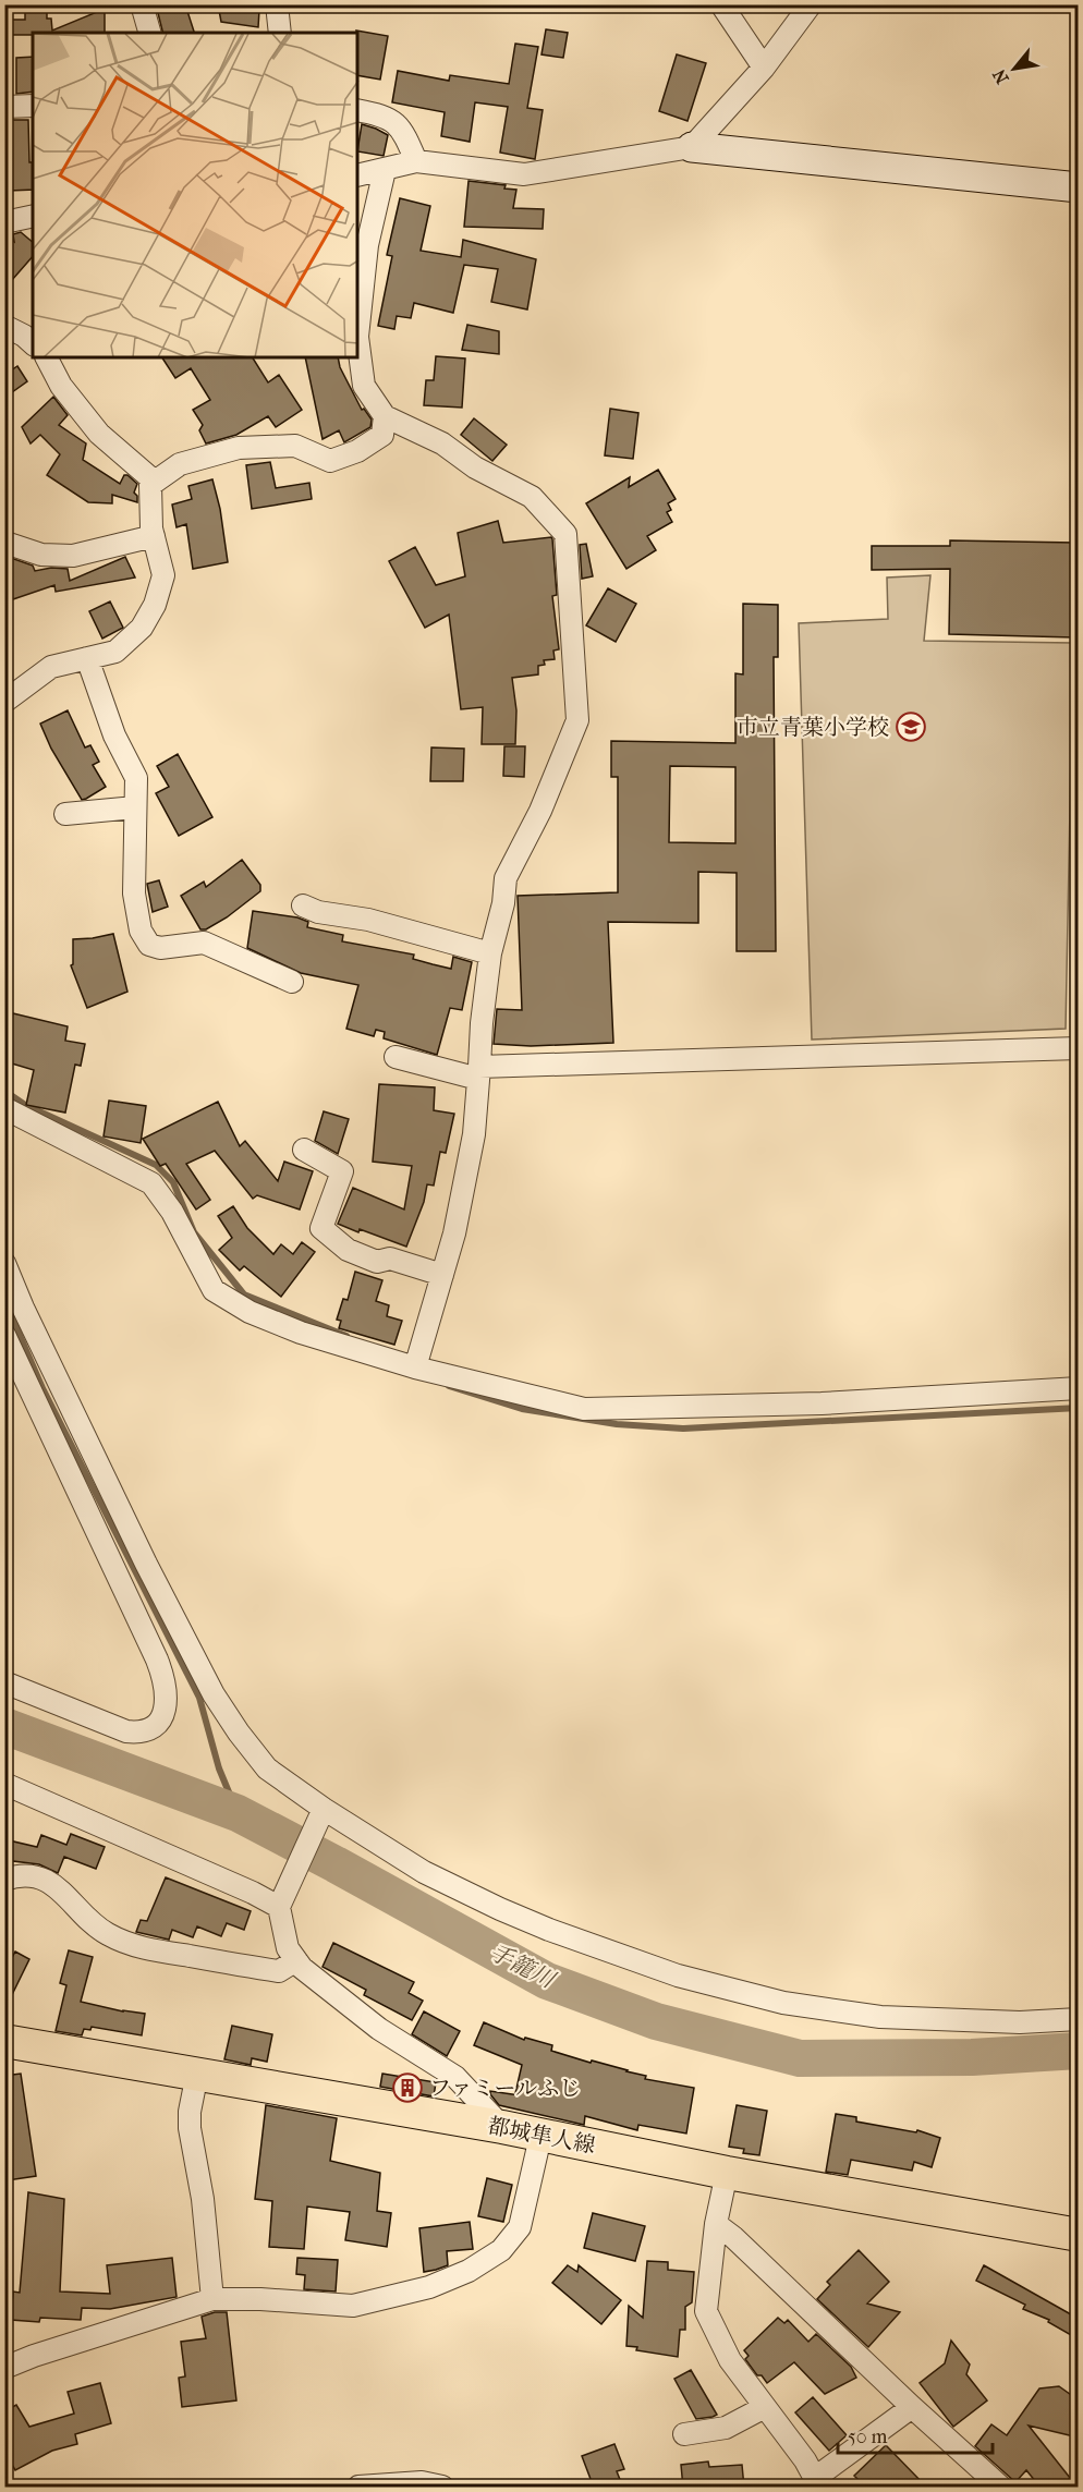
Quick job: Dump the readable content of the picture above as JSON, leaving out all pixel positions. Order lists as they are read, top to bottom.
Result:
{
  "streets": {
    "main road": ["都城隼人線"]
  },
  "water": ["手籠川"],
  "places": {
    "school or university": ["市立青葉小学校"],
    "building": ["ファミールふじ"]
  },
  "scale_bar": "50 m",
  "north": "bottom left"
}
